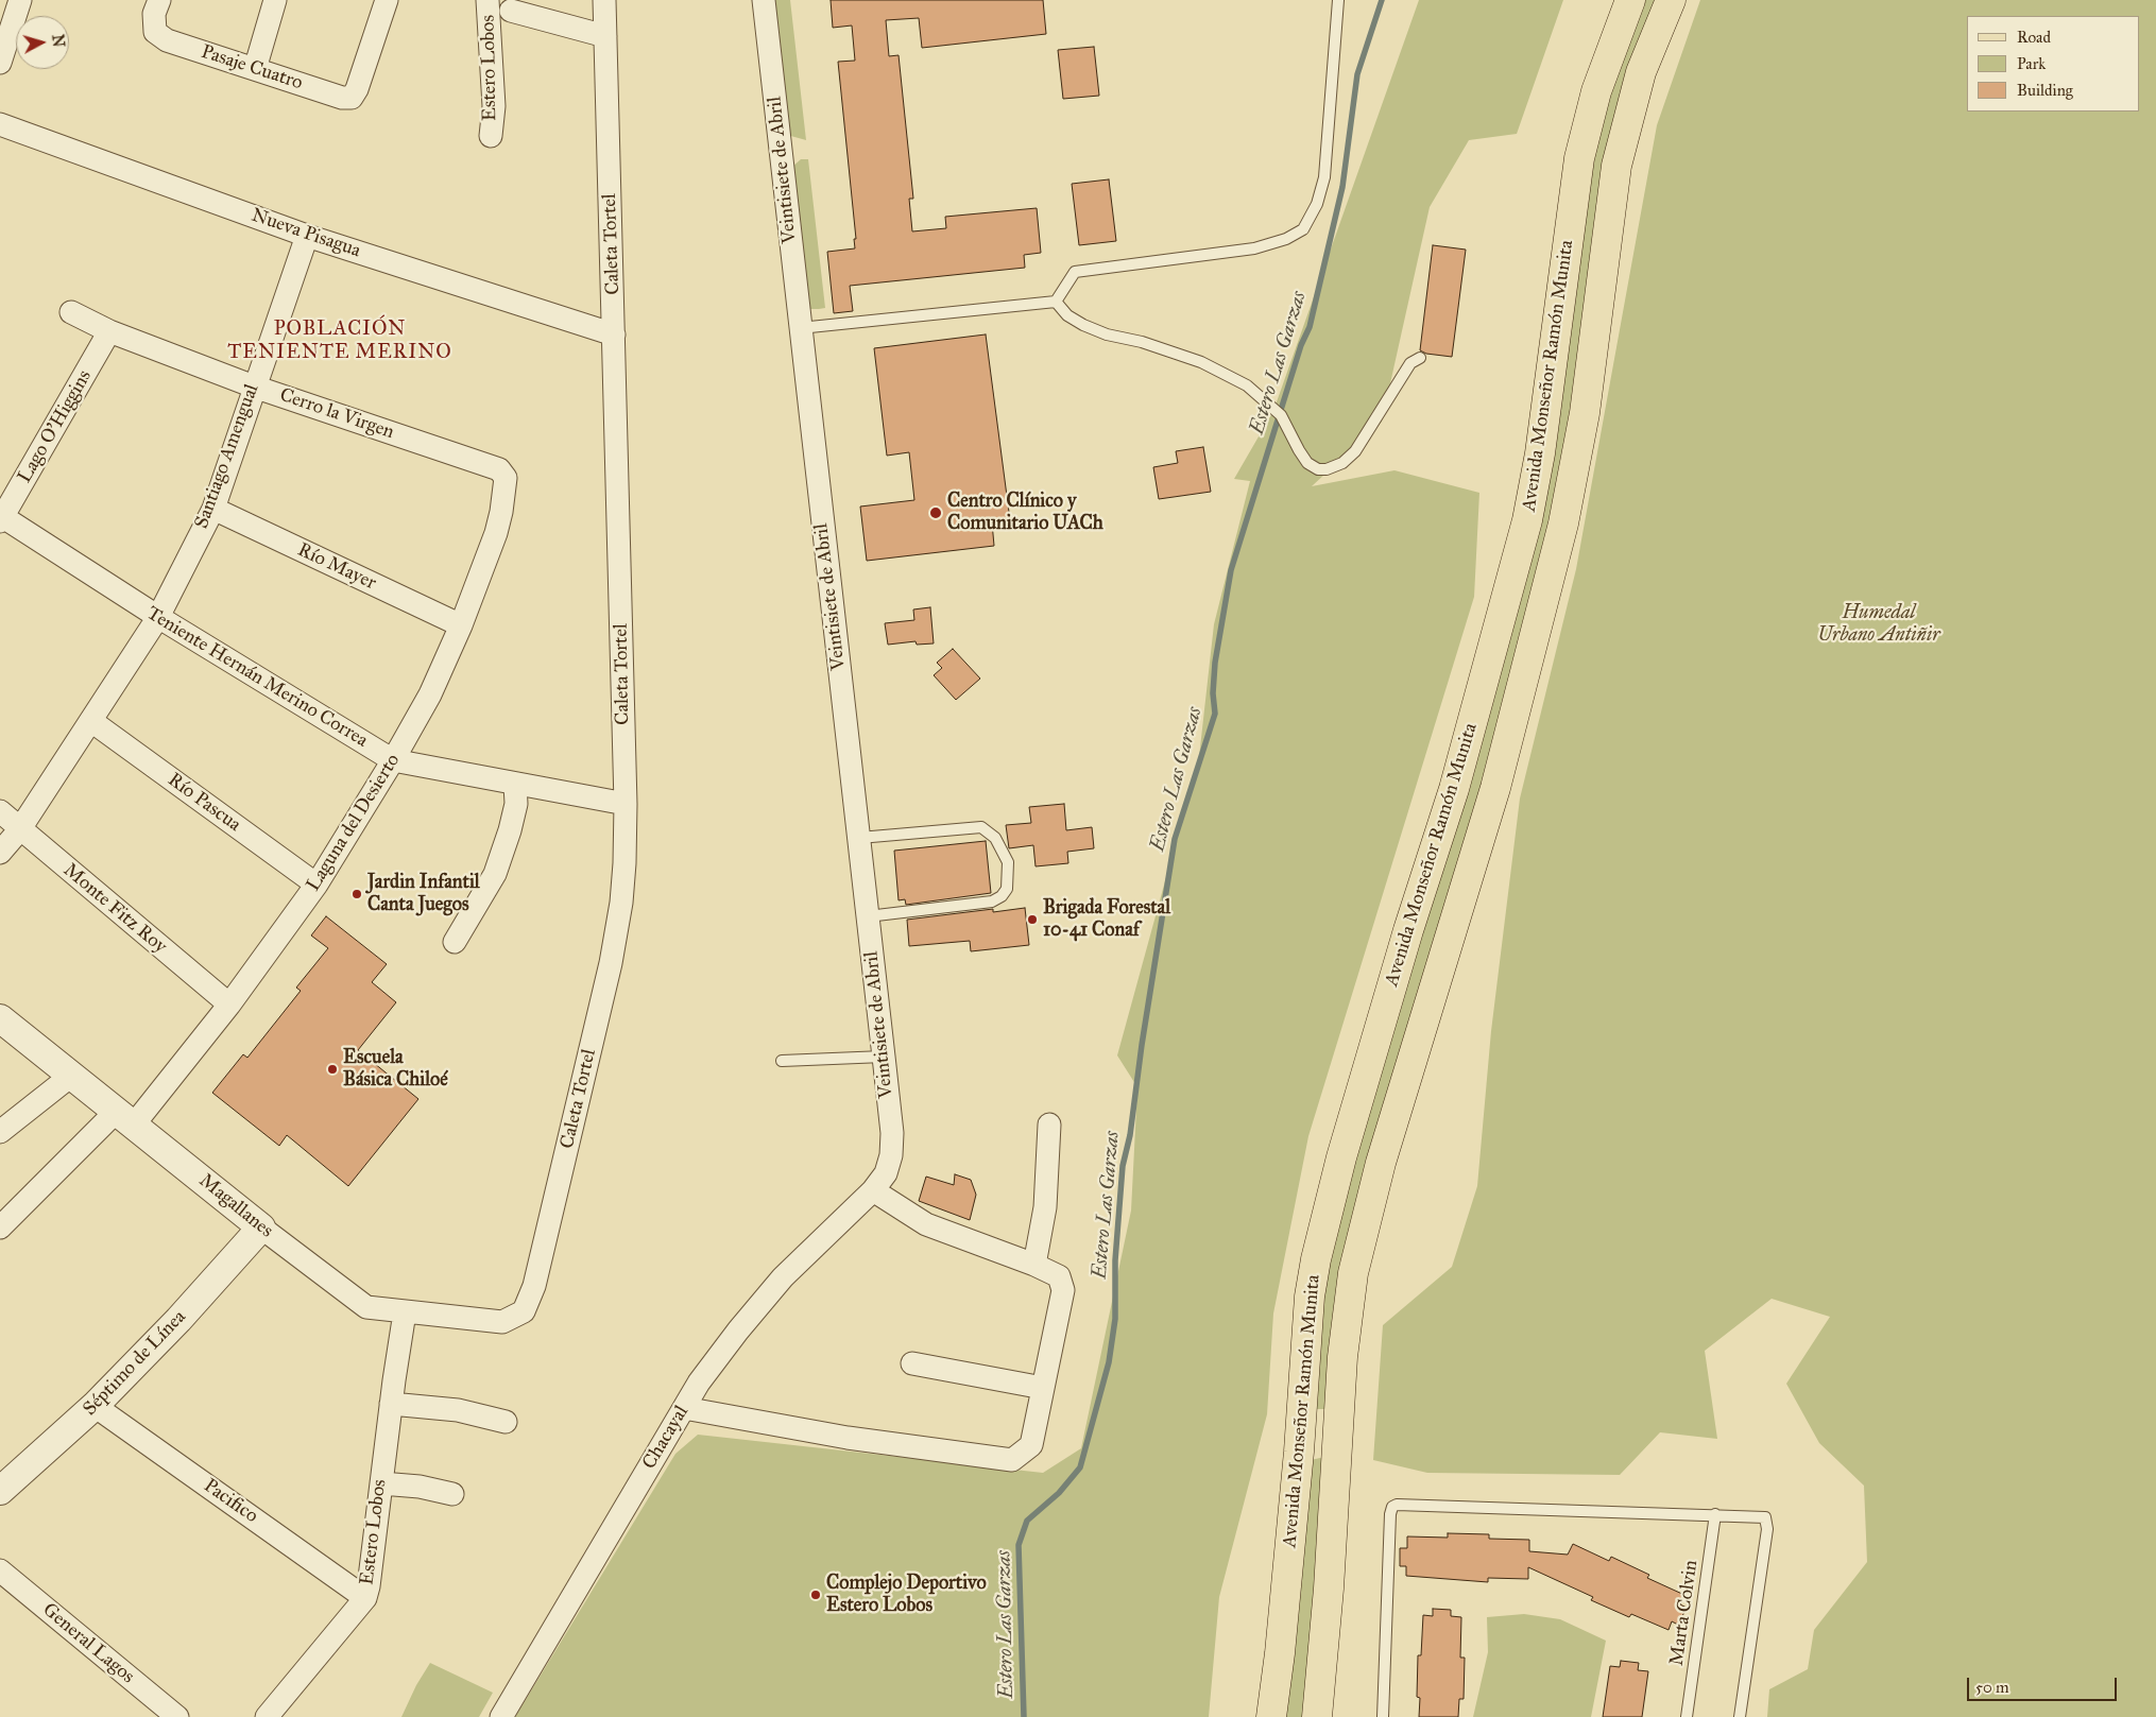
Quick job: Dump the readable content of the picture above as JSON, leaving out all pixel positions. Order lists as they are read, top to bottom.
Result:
{
  "streets": {
    "main road": ["Avenida Monseñor Ramón Munita"],
    "street": [
      "Pasaje Cuatro",
      "Estero Lobos",
      "Veintisiete de Abril",
      "Nueva Pisagua",
      "Caleta Tortel",
      "Cerro la Virgen",
      "Lago O'Higgins",
      "Santiago Amengual",
      "Río Mayer",
      "Teniente Hernán Merino Correa",
      "Río Pascua",
      "Laguna del Desierto",
      "Monte Fitz Roy",
      "Magallanes",
      "Séptimo de Línea",
      "Chacayal",
      "Pacifico",
      "General Lagos"
    ],
    "lane": ["Marta Colvin"]
  },
  "crossings": [
    ["Estero Lobos", "Magallanes"],
    ["Estero Lobos", "Pacifico"],
    ["Veintisiete de Abril", "Chacayal"],
    ["Nueva Pisagua", "Caleta Tortel"],
    ["Nueva Pisagua", "Santiago Amengual"],
    ["Caleta Tortel", "Teniente Hernán Merino Correa"],
    ["Caleta Tortel", "Magallanes"],
    ["Cerro la Virgen", "Lago O'Higgins"],
    ["Cerro la Virgen", "Santiago Amengual"],
    ["Cerro la Virgen", "Laguna del Desierto"],
    ["Lago O'Higgins", "Teniente Hernán Merino Correa"],
    ["Santiago Amengual", "Río Mayer"],
    ["Santiago Amengual", "Teniente Hernán Merino Correa"],
    ["Santiago Amengual", "Río Pascua"],
    ["Santiago Amengual", "Monte Fitz Roy"],
    ["Río Mayer", "Laguna del Desierto"],
    ["Teniente Hernán Merino Correa", "Laguna del Desierto"],
    ["Río Pascua", "Laguna del Desierto"],
    ["Laguna del Desierto", "Monte Fitz Roy"],
    ["Laguna del Desierto", "Magallanes"],
    ["Magallanes", "Séptimo de Línea"],
    ["Séptimo de Línea", "Pacifico"]
  ],
  "districts": ["POBLACIÓN TENIENTE MERINO"],
  "water": ["Estero Las Garzas"],
  "parks": ["Humedal Urbano Antiñir"],
  "places": [
    "Centro Clínico y Comunitario UACh",
    "Jardin Infantil Canta Juegos",
    "Brigada Forestal 10-41 Conaf",
    "Escuela Básica Chiloé",
    "Complejo Deportivo Estero Lobos"
  ],
  "legend": ["Road", "Park", "Building"],
  "scale_bar": "50 m",
  "north": "right"
}
